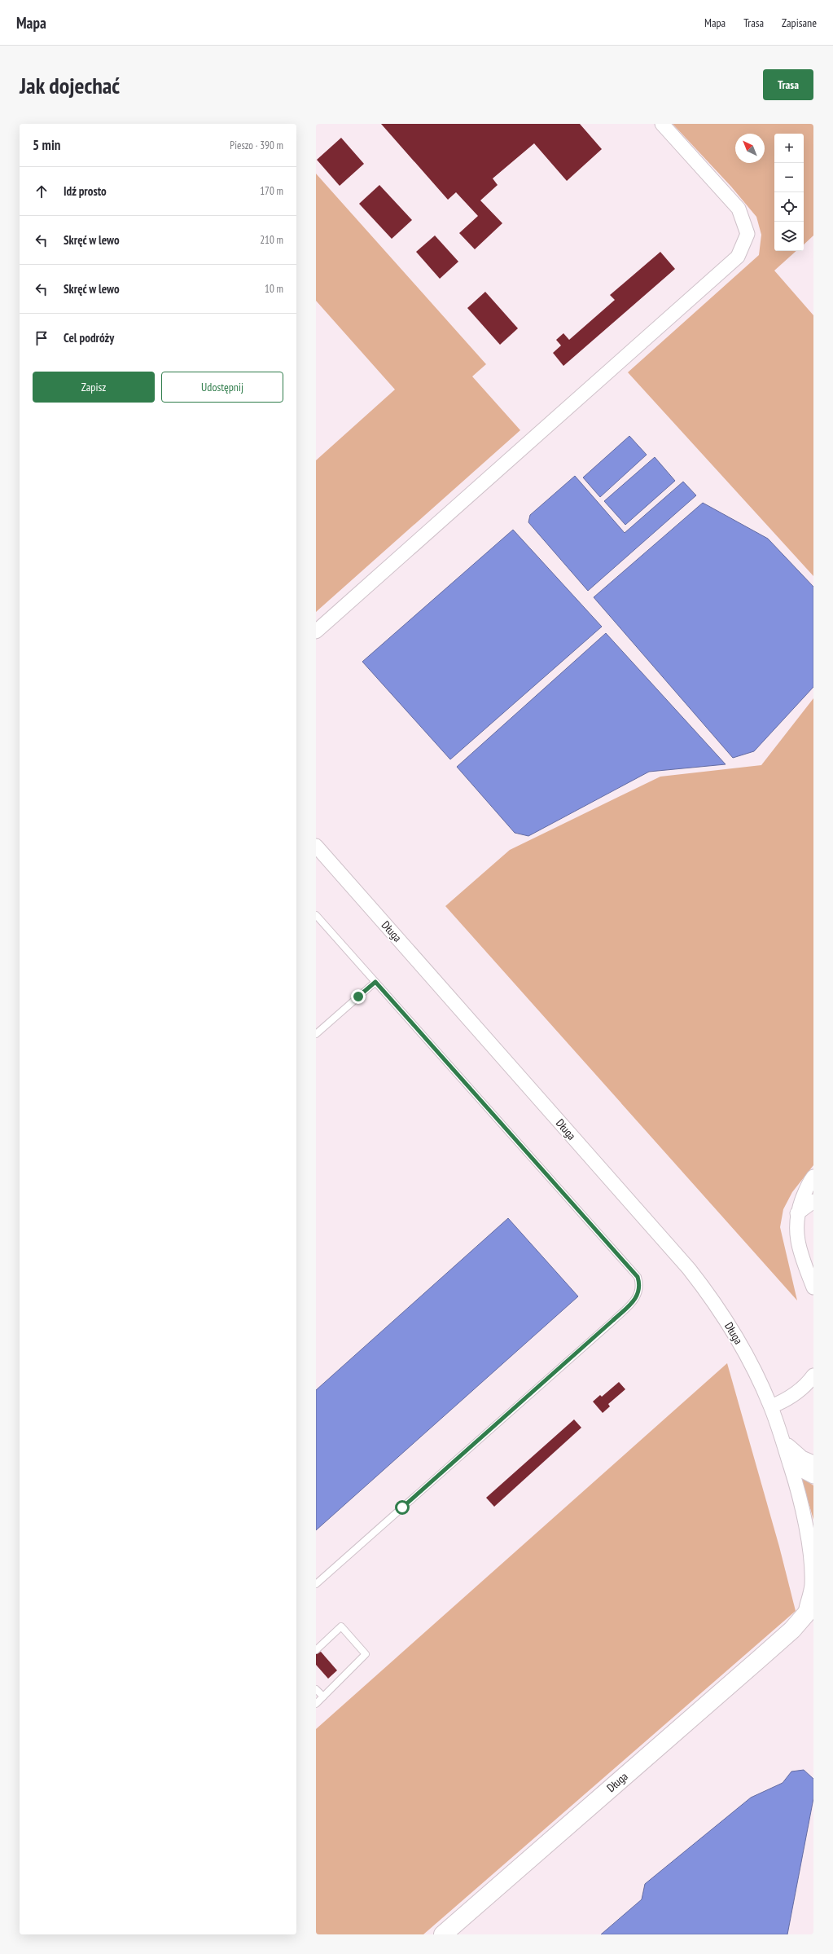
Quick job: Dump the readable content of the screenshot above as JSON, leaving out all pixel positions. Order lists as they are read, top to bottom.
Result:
{
  "streets": {
    "main road": ["Długa"]
  },
  "north": "top left",
  "page": {
    "header": "Mapa",
    "nav": ["Mapa", "Trasa", "Zapisane"],
    "buttons": [
      "Trasa",
      ["Zapisz", "Udostępnij"]
    ],
    "title": "Jak dojechać",
    "heading": ["5 min", "Pieszo · 390 m"],
    "map_buttons": ["+", "−"],
    "list": [
      ["Idź prosto", "170 m"],
      ["Skręć w lewo", "210 m"],
      ["Skręć w lewo", "10 m"],
      "Cel podróży"
    ]
  }
}
